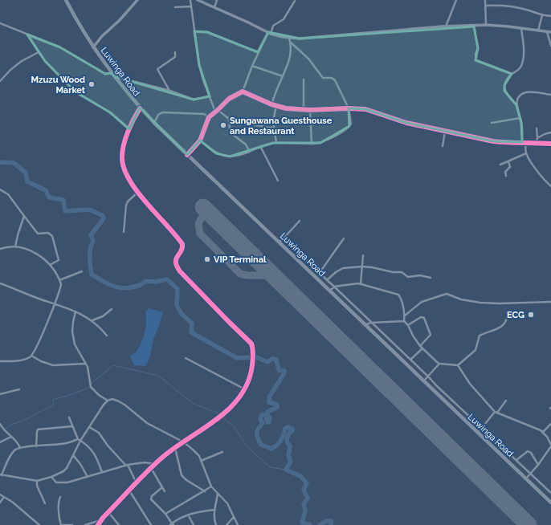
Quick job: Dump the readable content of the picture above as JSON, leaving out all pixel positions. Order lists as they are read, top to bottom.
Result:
{
  "streets": {
    "highway": ["Luwinga Road"]
  },
  "places": [
    "Mzuzu Wood Market",
    "Sungawana Guesthouse and Restaurant",
    "VIP Terminal",
    "ECG"
  ]
}
